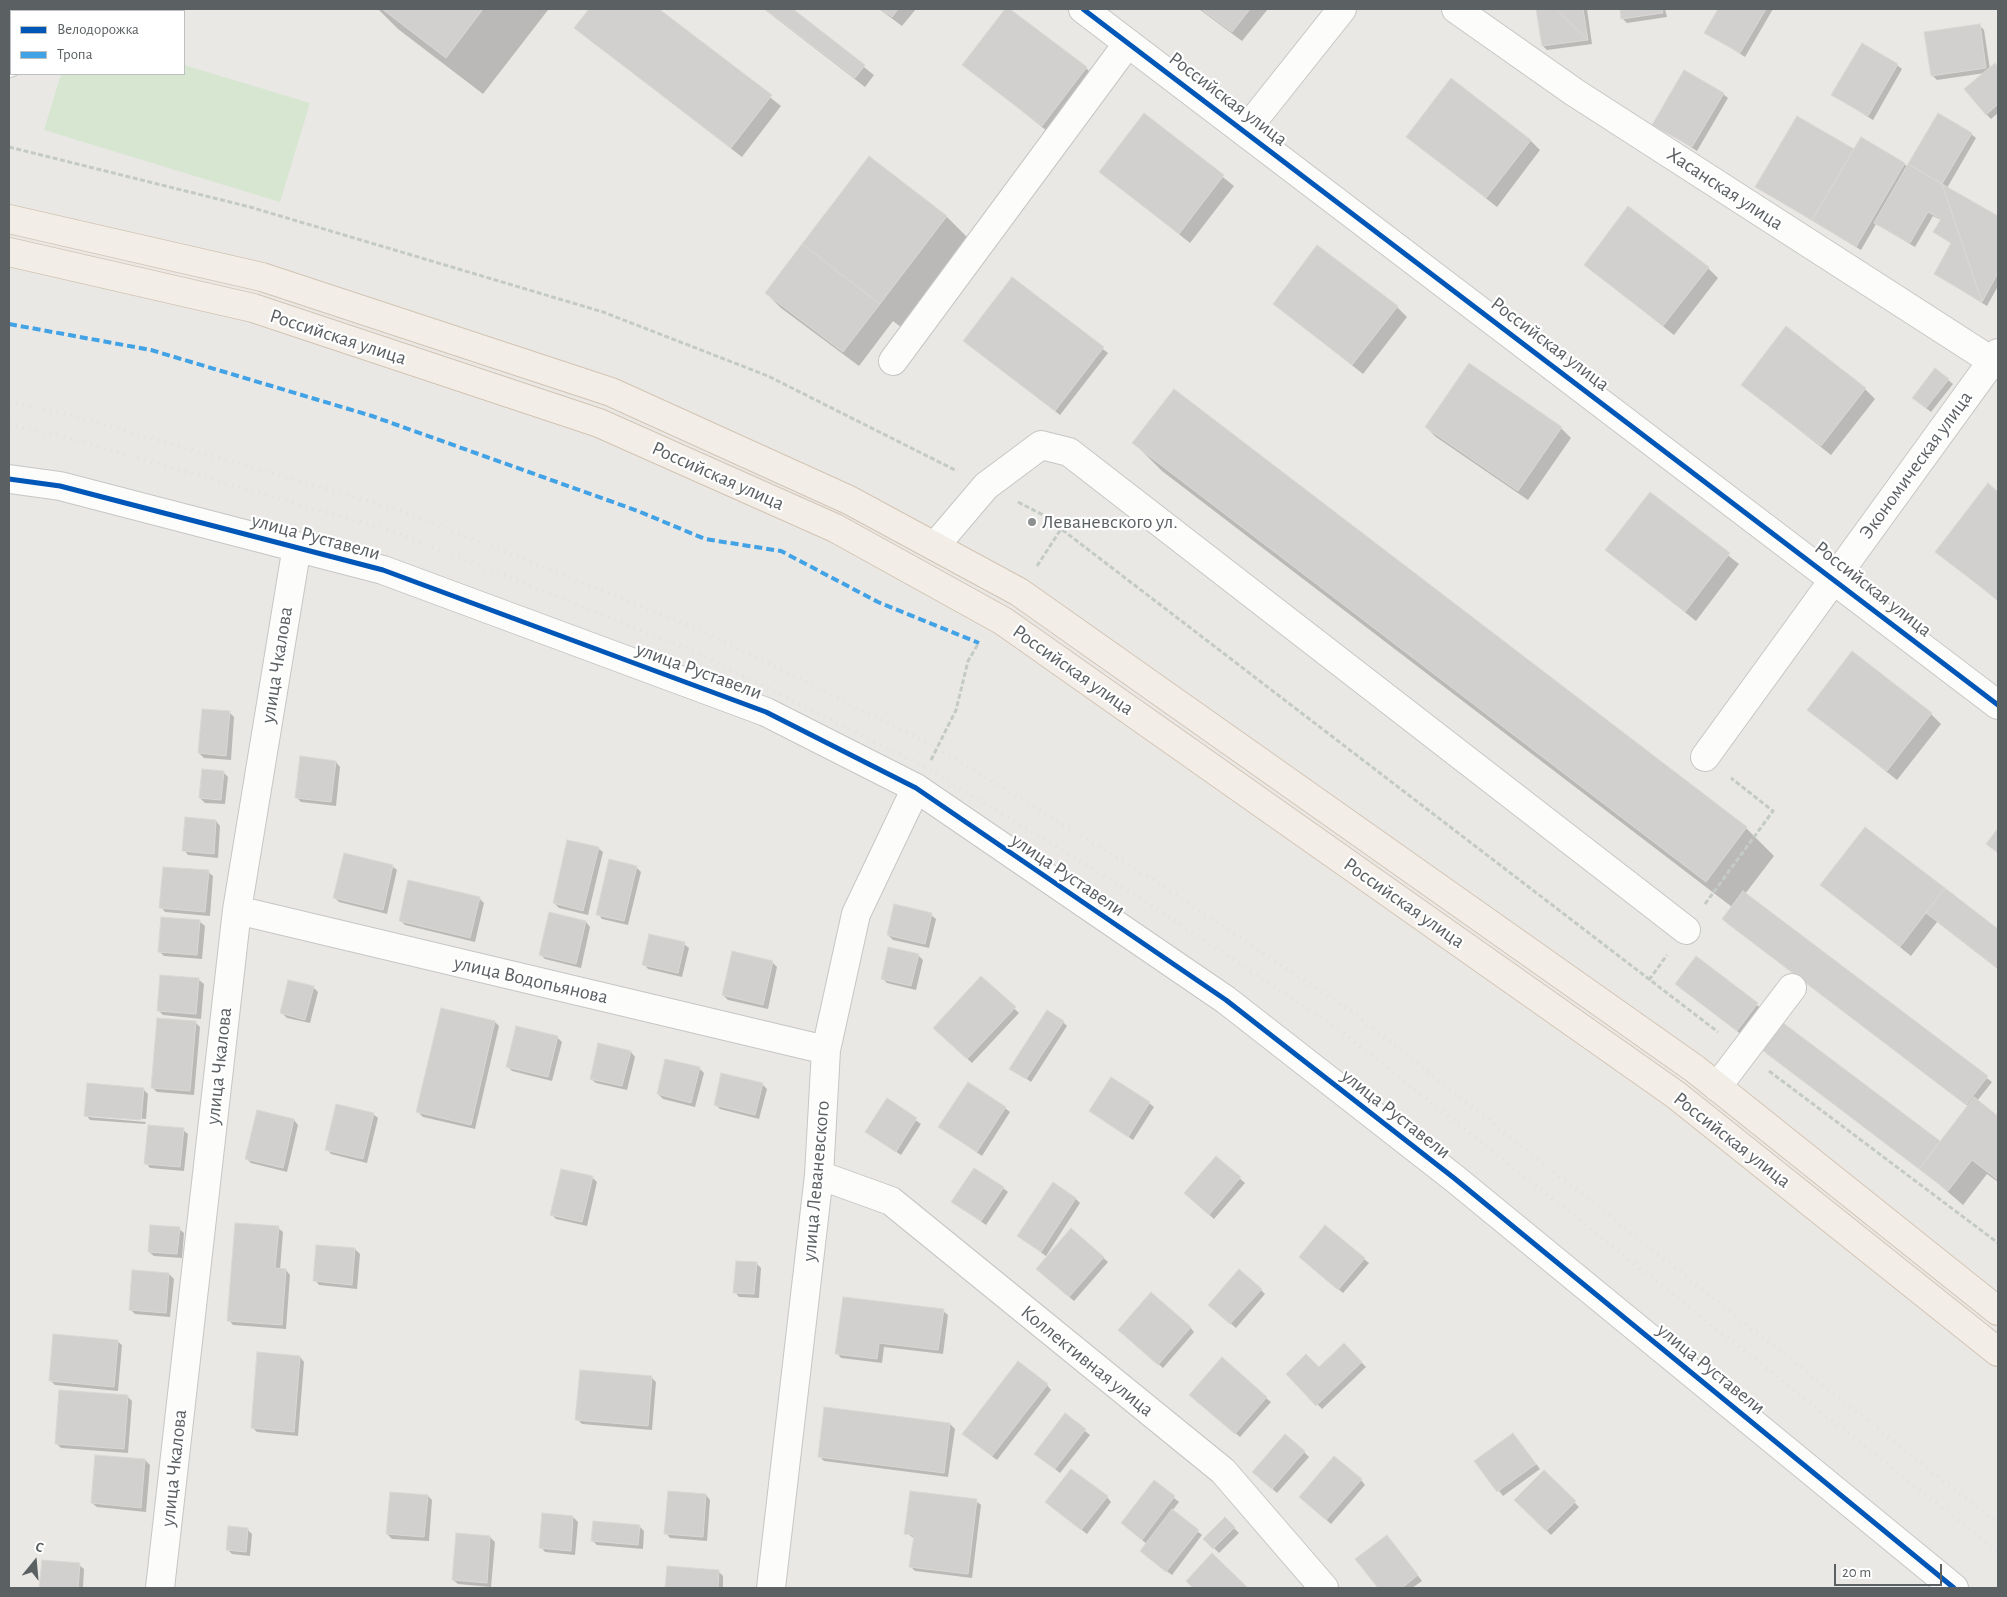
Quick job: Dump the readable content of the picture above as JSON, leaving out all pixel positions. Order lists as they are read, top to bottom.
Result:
{
  "streets": {
    "main road": ["Российская улица"],
    "street": [
      "Хасанская улица",
      "Экономическая улица",
      "улица Руставели",
      "улица Чкалова",
      "улица Водопьянова",
      "улица Леваневского",
      "Коллективная улица"
    ]
  },
  "crossings": [
    ["Российская улица", "Экономическая улица"],
    ["Хасанская улица", "Экономическая улица"],
    ["улица Руставели", "улица Чкалова"],
    ["улица Руставели", "улица Леваневского"],
    ["улица Чкалова", "улица Водопьянова"],
    ["улица Водопьянова", "улица Леваневского"],
    ["улица Леваневского", "Коллективная улица"]
  ],
  "places": ["Леваневского ул."],
  "legend": ["Велодорожка", "Тропа"],
  "scale_bar": "20 m",
  "north": "top"
}
